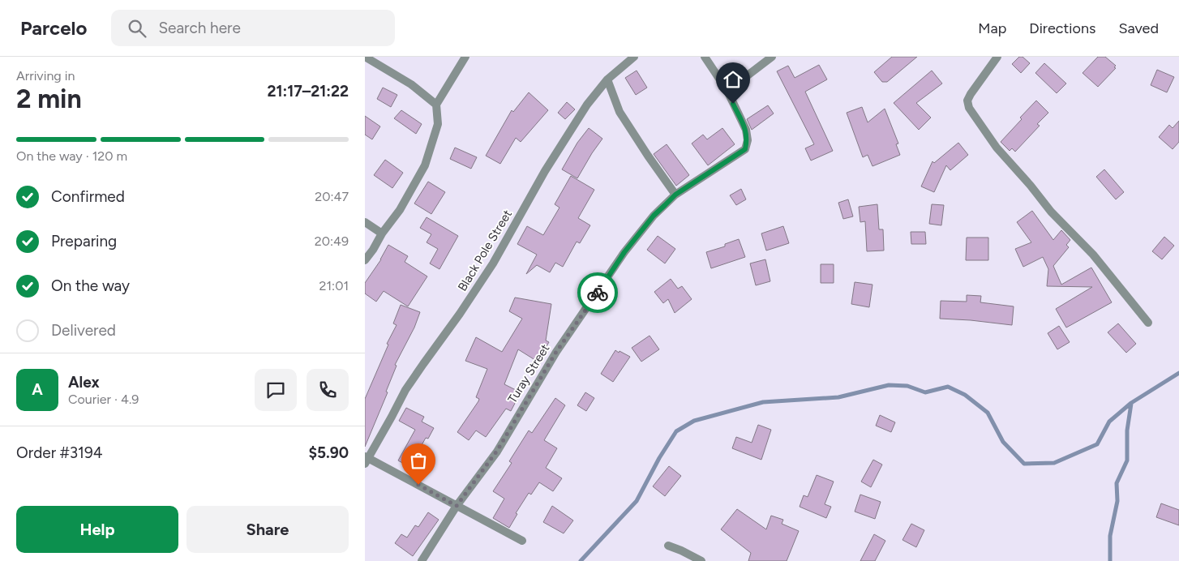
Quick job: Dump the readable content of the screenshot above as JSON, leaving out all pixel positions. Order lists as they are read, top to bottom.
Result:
{
  "streets": {
    "street": ["Black Pole Street", "Turay Street"]
  },
  "page": {
    "header": "Parcelo",
    "search": "Search here",
    "nav": ["Map", "Directions", "Saved"],
    "heading": ["2 min", "Arriving in", "21:17–21:22"],
    "panel": [
      "Alex",
      "Courier · 4.9",
      "Order #3194",
      "$5.90"
    ],
    "bar": "On the way · 120 m",
    "list": [
      ["Confirmed", "20:47"],
      ["Preparing", "20:49"],
      ["On the way", "21:01"],
      "Delivered"
    ],
    "round": "A",
    "buttons": ["Help", "Share"]
  }
}
